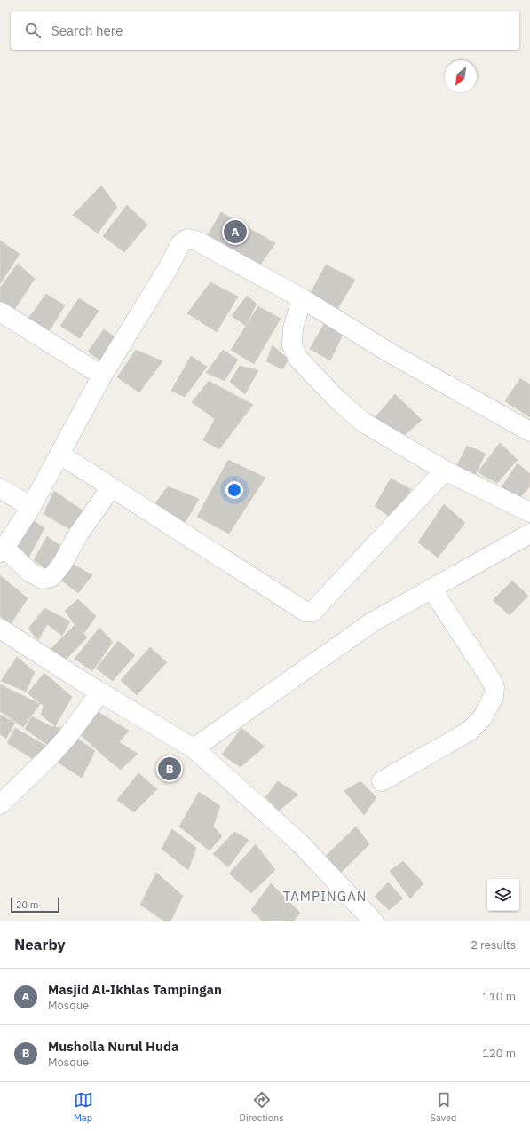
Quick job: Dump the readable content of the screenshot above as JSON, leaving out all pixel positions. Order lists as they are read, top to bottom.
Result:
{
  "districts": ["TAMPINGAN"],
  "scale_bar": "20 m",
  "north": "bottom left",
  "page": {
    "search": "Search here",
    "pins": ["A", "B"],
    "scale": "20 m",
    "heading": ["Nearby", "2 results"],
    "list": [
      {
        "mark": "A",
        "name": "Masjid Al-Ikhlas Tampingan",
        "note": "Mosque",
        "value": "110 m"
      },
      {
        "mark": "B",
        "name": "Musholla Nurul Huda",
        "note": "Mosque",
        "value": "120 m"
      }
    ],
    "nav": ["Map", "Directions", "Saved"]
  }
}
